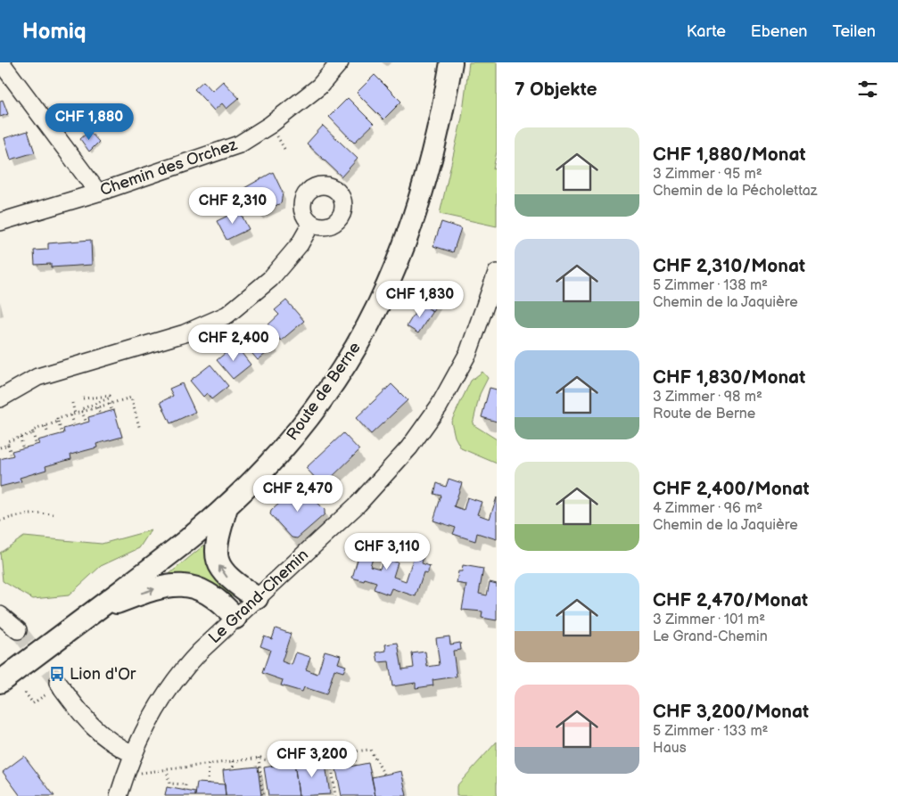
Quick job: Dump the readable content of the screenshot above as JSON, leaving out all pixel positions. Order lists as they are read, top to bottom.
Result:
{
  "streets": {
    "main road": ["Route de Berne"],
    "street": ["Chemin des Orchez", "Le Grand-Chemin"]
  },
  "places": {
    "bus stop": ["Lion d'Or"]
  },
  "page": {
    "header": "Homiq",
    "nav": ["Karte", "Ebenen", "Teilen"],
    "heading": "7 Objekte",
    "price": [
      "CHF 1,880",
      "CHF 2,310",
      "CHF 1,830",
      "CHF 2,400",
      "CHF 2,470",
      "CHF 3,110",
      "CHF 3,200"
    ],
    "list": [
      {
        "name": "CHF 1,880/Monat",
        "note": "3 Zimmer · 95 m² · Chemin de la Pécholettaz"
      },
      {
        "name": "CHF 2,310/Monat",
        "note": "5 Zimmer · 138 m² · Chemin de la Jaquière"
      },
      {
        "name": "CHF 1,830/Monat",
        "note": "3 Zimmer · 98 m² · Route de Berne"
      },
      {
        "name": "CHF 2,400/Monat",
        "note": "4 Zimmer · 96 m² · Chemin de la Jaquière"
      },
      {
        "name": "CHF 2,470/Monat",
        "note": "3 Zimmer · 101 m² · Le Grand-Chemin"
      },
      {
        "name": "CHF 3,200/Monat",
        "note": "5 Zimmer · 133 m² · Haus"
      }
    ]
  }
}
